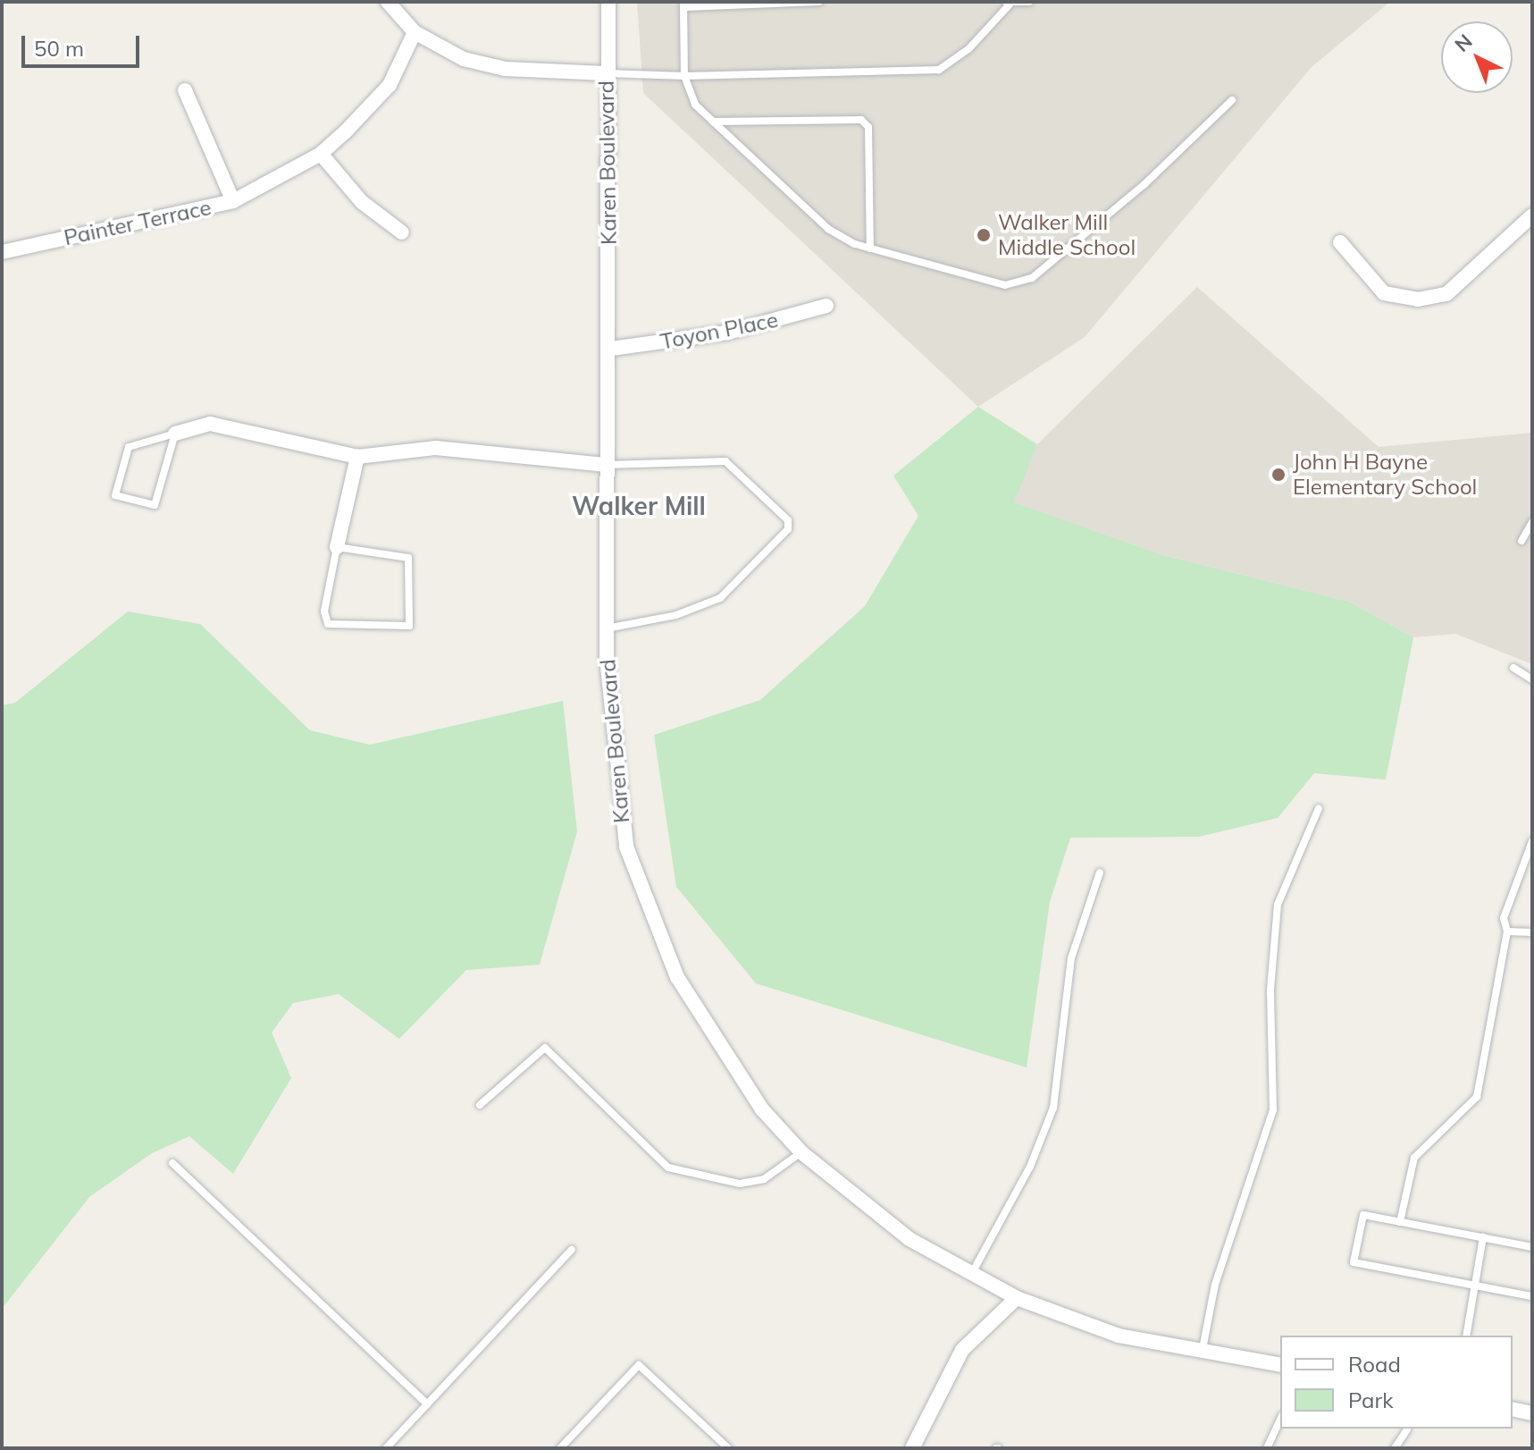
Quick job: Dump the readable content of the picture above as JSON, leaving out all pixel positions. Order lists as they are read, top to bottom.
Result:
{
  "streets": {
    "street": ["Karen Boulevard", "Painter Terrace", "Toyon Place"]
  },
  "crossings": [
    ["Karen Boulevard", "Toyon Place"]
  ],
  "districts": ["Walker Mill"],
  "places": ["Walker Mill Middle School", "John H Bayne Elementary School"],
  "legend": ["Road", "Park"],
  "scale_bar": "50 m",
  "north": "top left"
}
